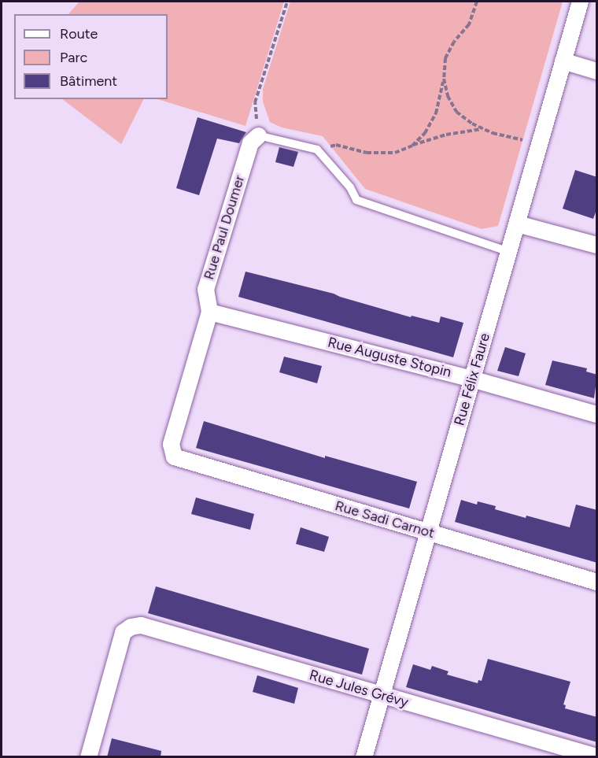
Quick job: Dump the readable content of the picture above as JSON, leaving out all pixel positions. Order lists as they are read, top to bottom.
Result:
{
  "streets": {
    "street": [
      "Rue Paul Doumer",
      "Rue Auguste Stopin",
      "Rue Félix Faure",
      "Rue Sadi Carnot",
      "Rue Jules Grévy"
    ]
  },
  "crossings": [
    ["Rue Paul Doumer", "Rue Auguste Stopin"],
    ["Rue Paul Doumer", "Rue Sadi Carnot"],
    ["Rue Auguste Stopin", "Rue Félix Faure"],
    ["Rue Félix Faure", "Rue Sadi Carnot"],
    ["Rue Félix Faure", "Rue Jules Grévy"]
  ],
  "legend": ["Route", "Parc", "Bâtiment"]
}
